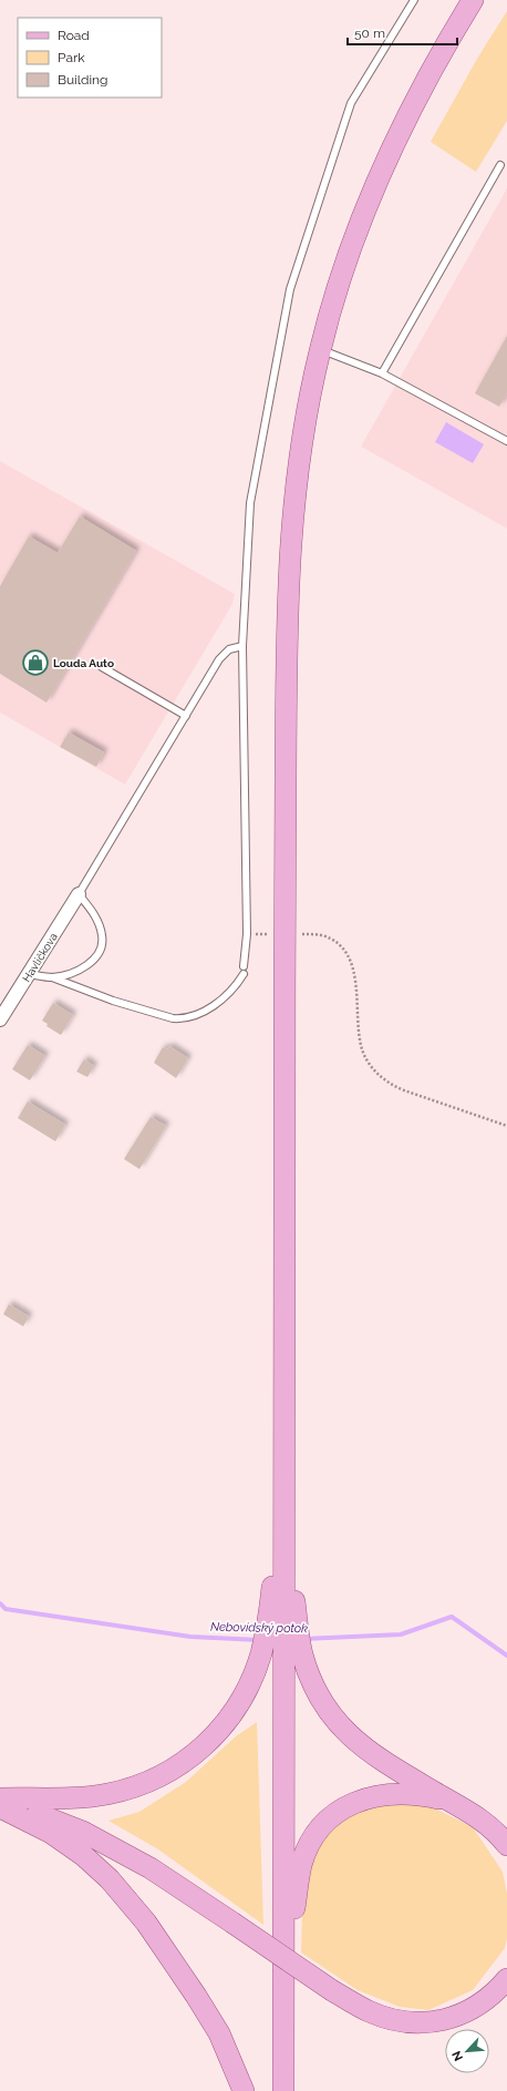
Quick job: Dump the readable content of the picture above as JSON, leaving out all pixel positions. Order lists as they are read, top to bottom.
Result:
{
  "streets": {
    "street": ["Havlíčkova"]
  },
  "water": ["Nebovidský potok"],
  "places": {
    "shop": ["Louda Auto"]
  },
  "legend": ["Road", "Park", "Building"],
  "scale_bar": "50 m",
  "north": "bottom left"
}
